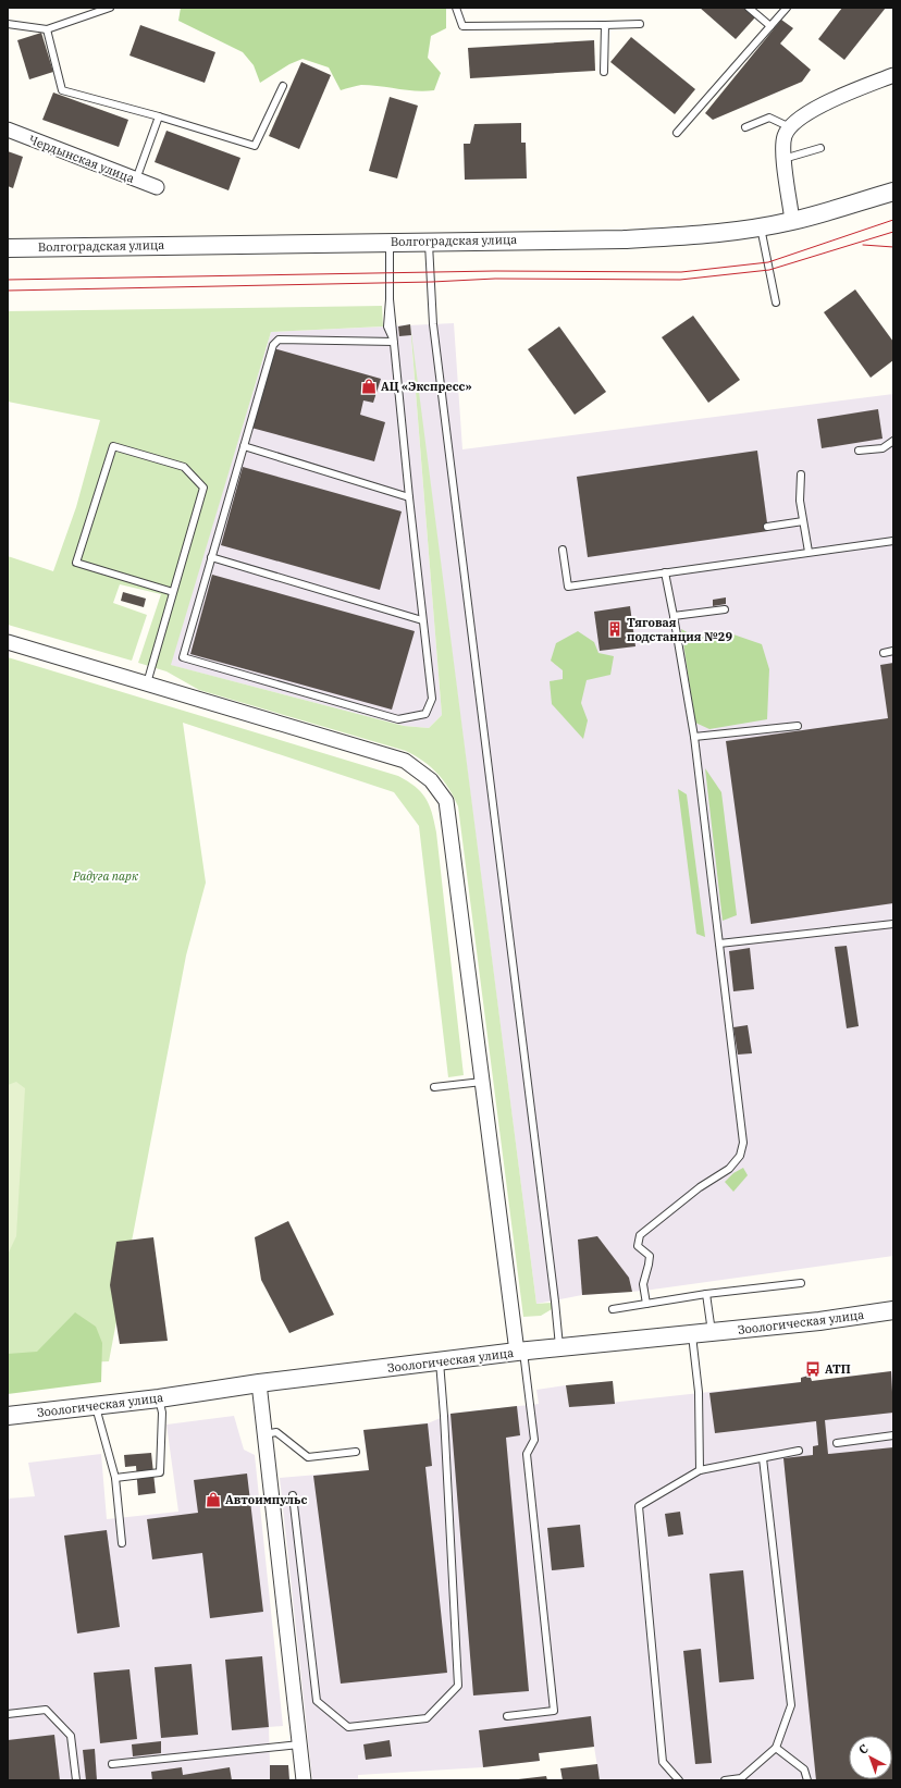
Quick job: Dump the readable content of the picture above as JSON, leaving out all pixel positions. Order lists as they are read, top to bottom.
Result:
{
  "streets": {
    "street": ["Чердынская улица", "Волгоградская улица", "Зоологическая улица"]
  },
  "parks": ["Радуга парк"],
  "places": {
    "shop": ["АЦ «Экспресс»", "Автоимпульс"],
    "building": ["Тяговая подстанция №29"],
    "bus stop": ["АТП"]
  },
  "north": "top left"
}
